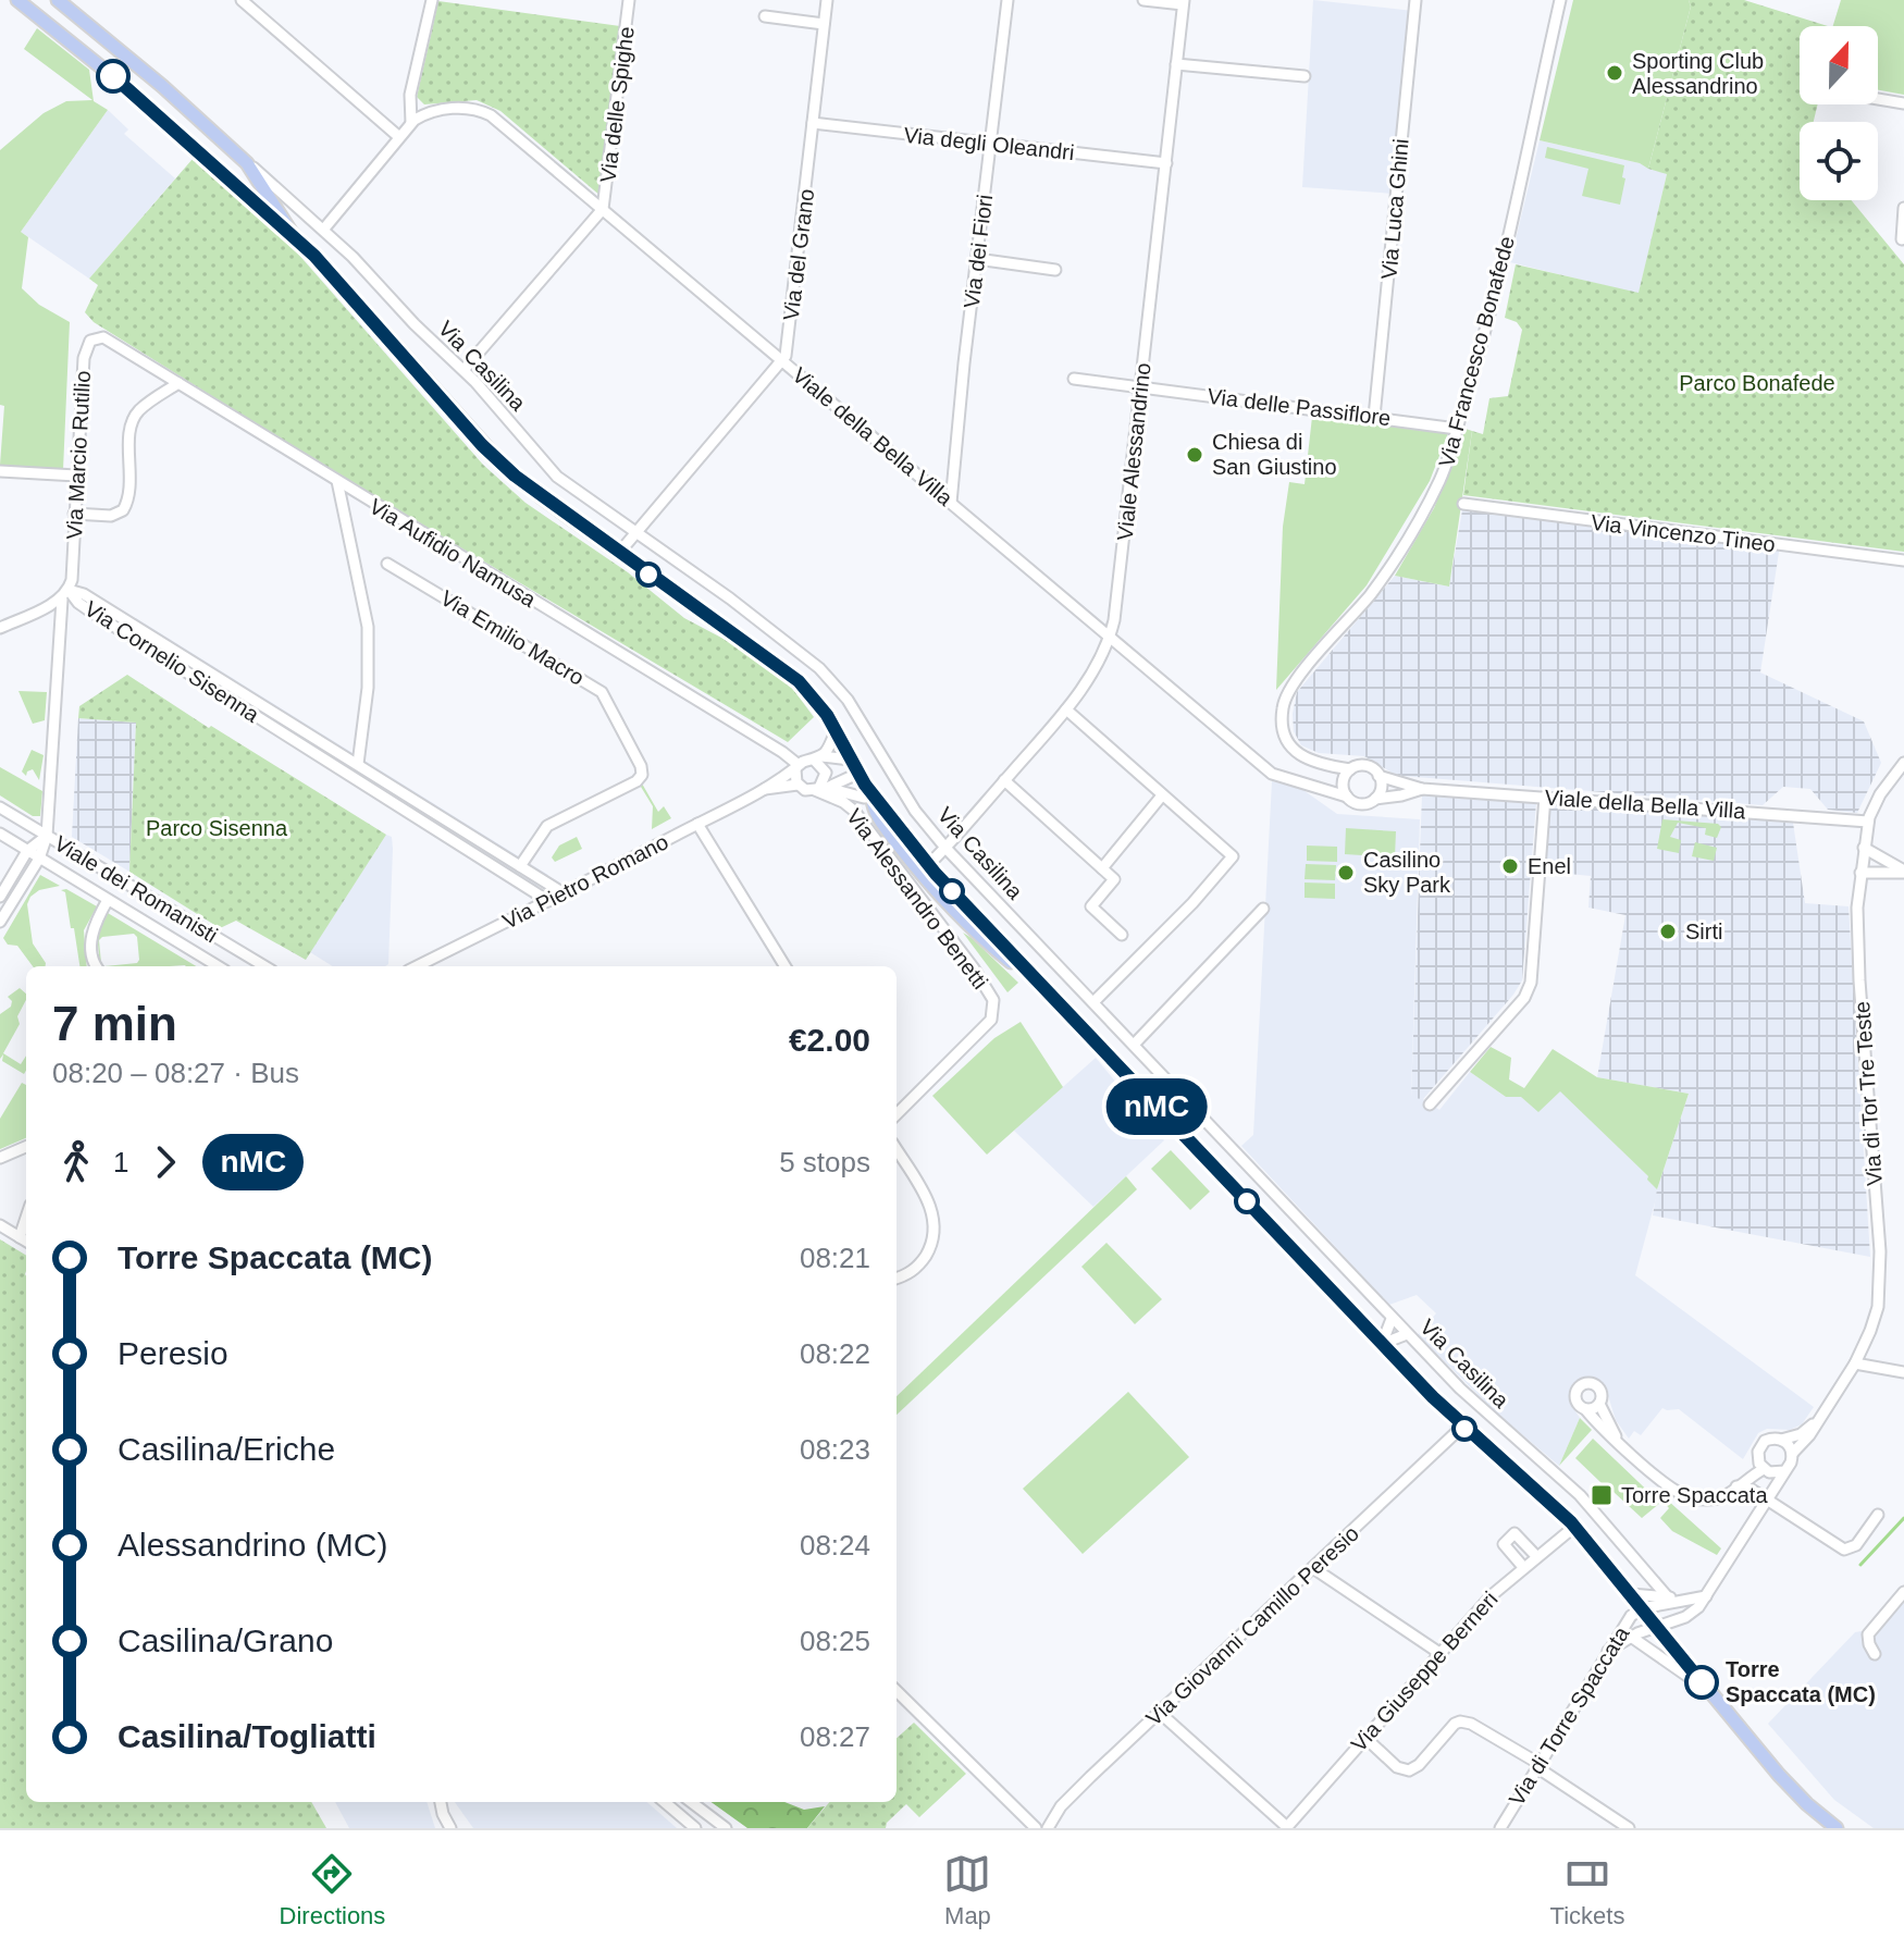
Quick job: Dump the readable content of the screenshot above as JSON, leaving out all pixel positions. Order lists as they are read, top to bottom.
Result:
{
  "streets": {
    "main road": ["Via Casilina"],
    "street": [
      "Via delle Spighe",
      "Via degli Oleandri",
      "Via Luca Ghini",
      "Via dei Fiori",
      "Via del Grano",
      "Via Francesco Bonafede",
      "Via delle Passiflore",
      "Viale della Bella Villa",
      "Viale Alessandrino",
      "Via Marcio Rutilio",
      "Via Vincenzo Tineo",
      "Via Aufidio Namusa",
      "Via Emilio Macro",
      "Via Cornelio Sisenna",
      "Via Pietro Romano",
      "Viale dei Romanisti",
      "Via Alessandro Benetti",
      "Via di Tor Tre Teste",
      "Via Giovanni Camillo Peresio",
      "Via Giuseppe Berneri",
      "Via di Torre Spaccata"
    ]
  },
  "crossings": [
    ["Via delle Spighe", "Viale della Bella Villa"],
    ["Via degli Oleandri", "Via dei Fiori"],
    ["Via degli Oleandri", "Via del Grano"],
    ["Via degli Oleandri", "Viale Alessandrino"],
    ["Via Luca Ghini", "Via delle Passiflore"],
    ["Via dei Fiori", "Viale della Bella Villa"],
    ["Via del Grano", "Via Casilina"],
    ["Via del Grano", "Viale della Bella Villa"],
    ["Via Francesco Bonafede", "Via delle Passiflore"],
    ["Via Francesco Bonafede", "Viale della Bella Villa"],
    ["Via Casilina", "Viale della Bella Villa"],
    ["Via Casilina", "Viale Alessandrino"],
    ["Via Casilina", "Via di Tor Tre Teste"],
    ["Via Casilina", "Via Giovanni Camillo Peresio"],
    ["Via Casilina", "Via Giuseppe Berneri"],
    ["Via Casilina", "Via di Torre Spaccata"],
    ["Via delle Passiflore", "Viale Alessandrino"],
    ["Viale della Bella Villa", "Viale Alessandrino"],
    ["Viale della Bella Villa", "Via di Tor Tre Teste"],
    ["Via Marcio Rutilio", "Via Aufidio Namusa"],
    ["Via Marcio Rutilio", "Via Cornelio Sisenna"],
    ["Via Marcio Rutilio", "Viale dei Romanisti"],
    ["Via Aufidio Namusa", "Via Pietro Romano"],
    ["Via Aufidio Namusa", "Via Alessandro Benetti"],
    ["Via Emilio Macro", "Via Cornelio Sisenna"],
    ["Via Cornelio Sisenna", "Via Pietro Romano"],
    ["Via Pietro Romano", "Via Alessandro Benetti"],
    ["Via di Tor Tre Teste", "Via di Torre Spaccata"]
  ],
  "parks": ["Parco Bonafede", "Parco Sisenna"],
  "places": {
    "other": [
      "Sporting Club Alessandrino",
      "Chiesa di San Giustino",
      "Enel",
      "Casilino Sky Park",
      "Sirti",
      "Torre Spaccata (MC)"
    ],
    "transit": ["Torre Spaccata"]
  },
  "lines": ["bus line nMC"],
  "north": "top",
  "page": {
    "on_map": "nMC",
    "heading": ["7 min", "08:20 – 08:27 · Bus", "€2.00"],
    "legs": ["1", "nMC", "5 stops"],
    "list": [
      {
        "name": "Torre Spaccata (MC)",
        "value": "08:21"
      },
      {
        "name": "Peresio",
        "value": "08:22"
      },
      {
        "name": "Casilina/Eriche",
        "value": "08:23"
      },
      {
        "name": "Alessandrino (MC)",
        "value": "08:24"
      },
      {
        "name": "Casilina/Grano",
        "value": "08:25"
      },
      {
        "name": "Casilina/Togliatti",
        "value": "08:27"
      }
    ],
    "tabs": ["Directions", "Map", "Tickets"]
  }
}
